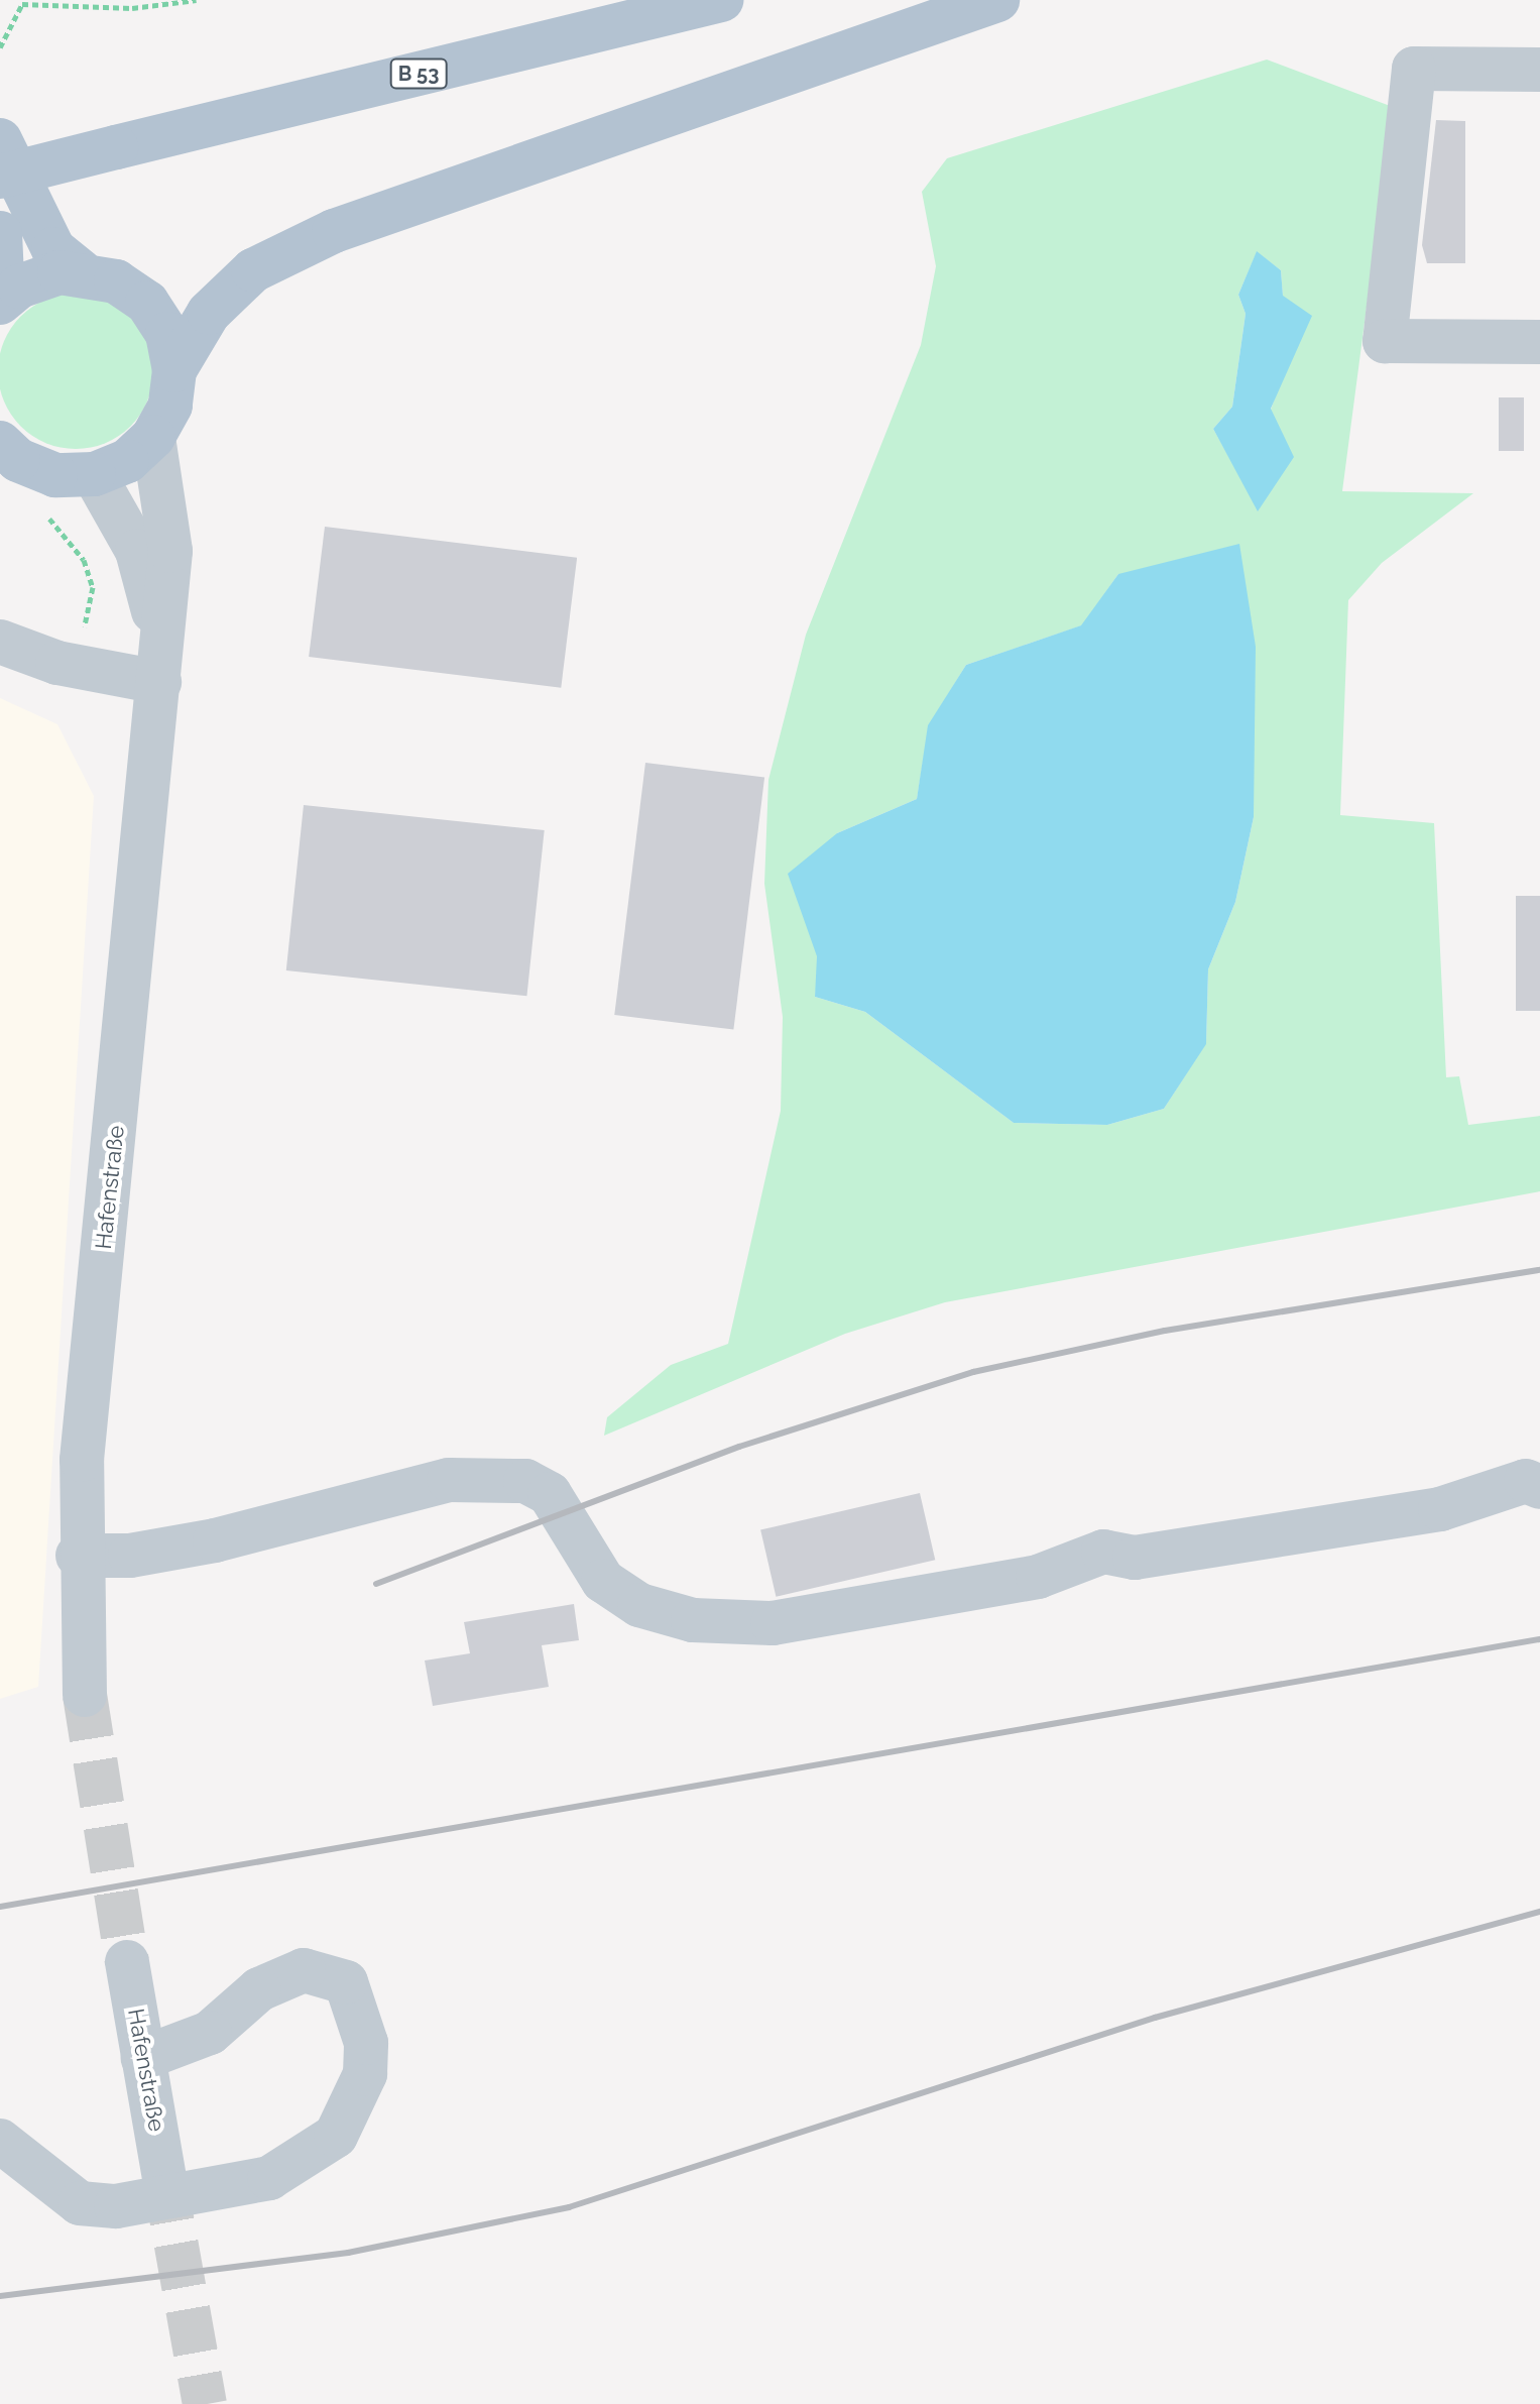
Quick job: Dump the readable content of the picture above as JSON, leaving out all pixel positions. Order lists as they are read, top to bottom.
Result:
{
  "streets": {
    "main road": ["B 53"],
    "street": ["Hafenstraße"]
  }
}
